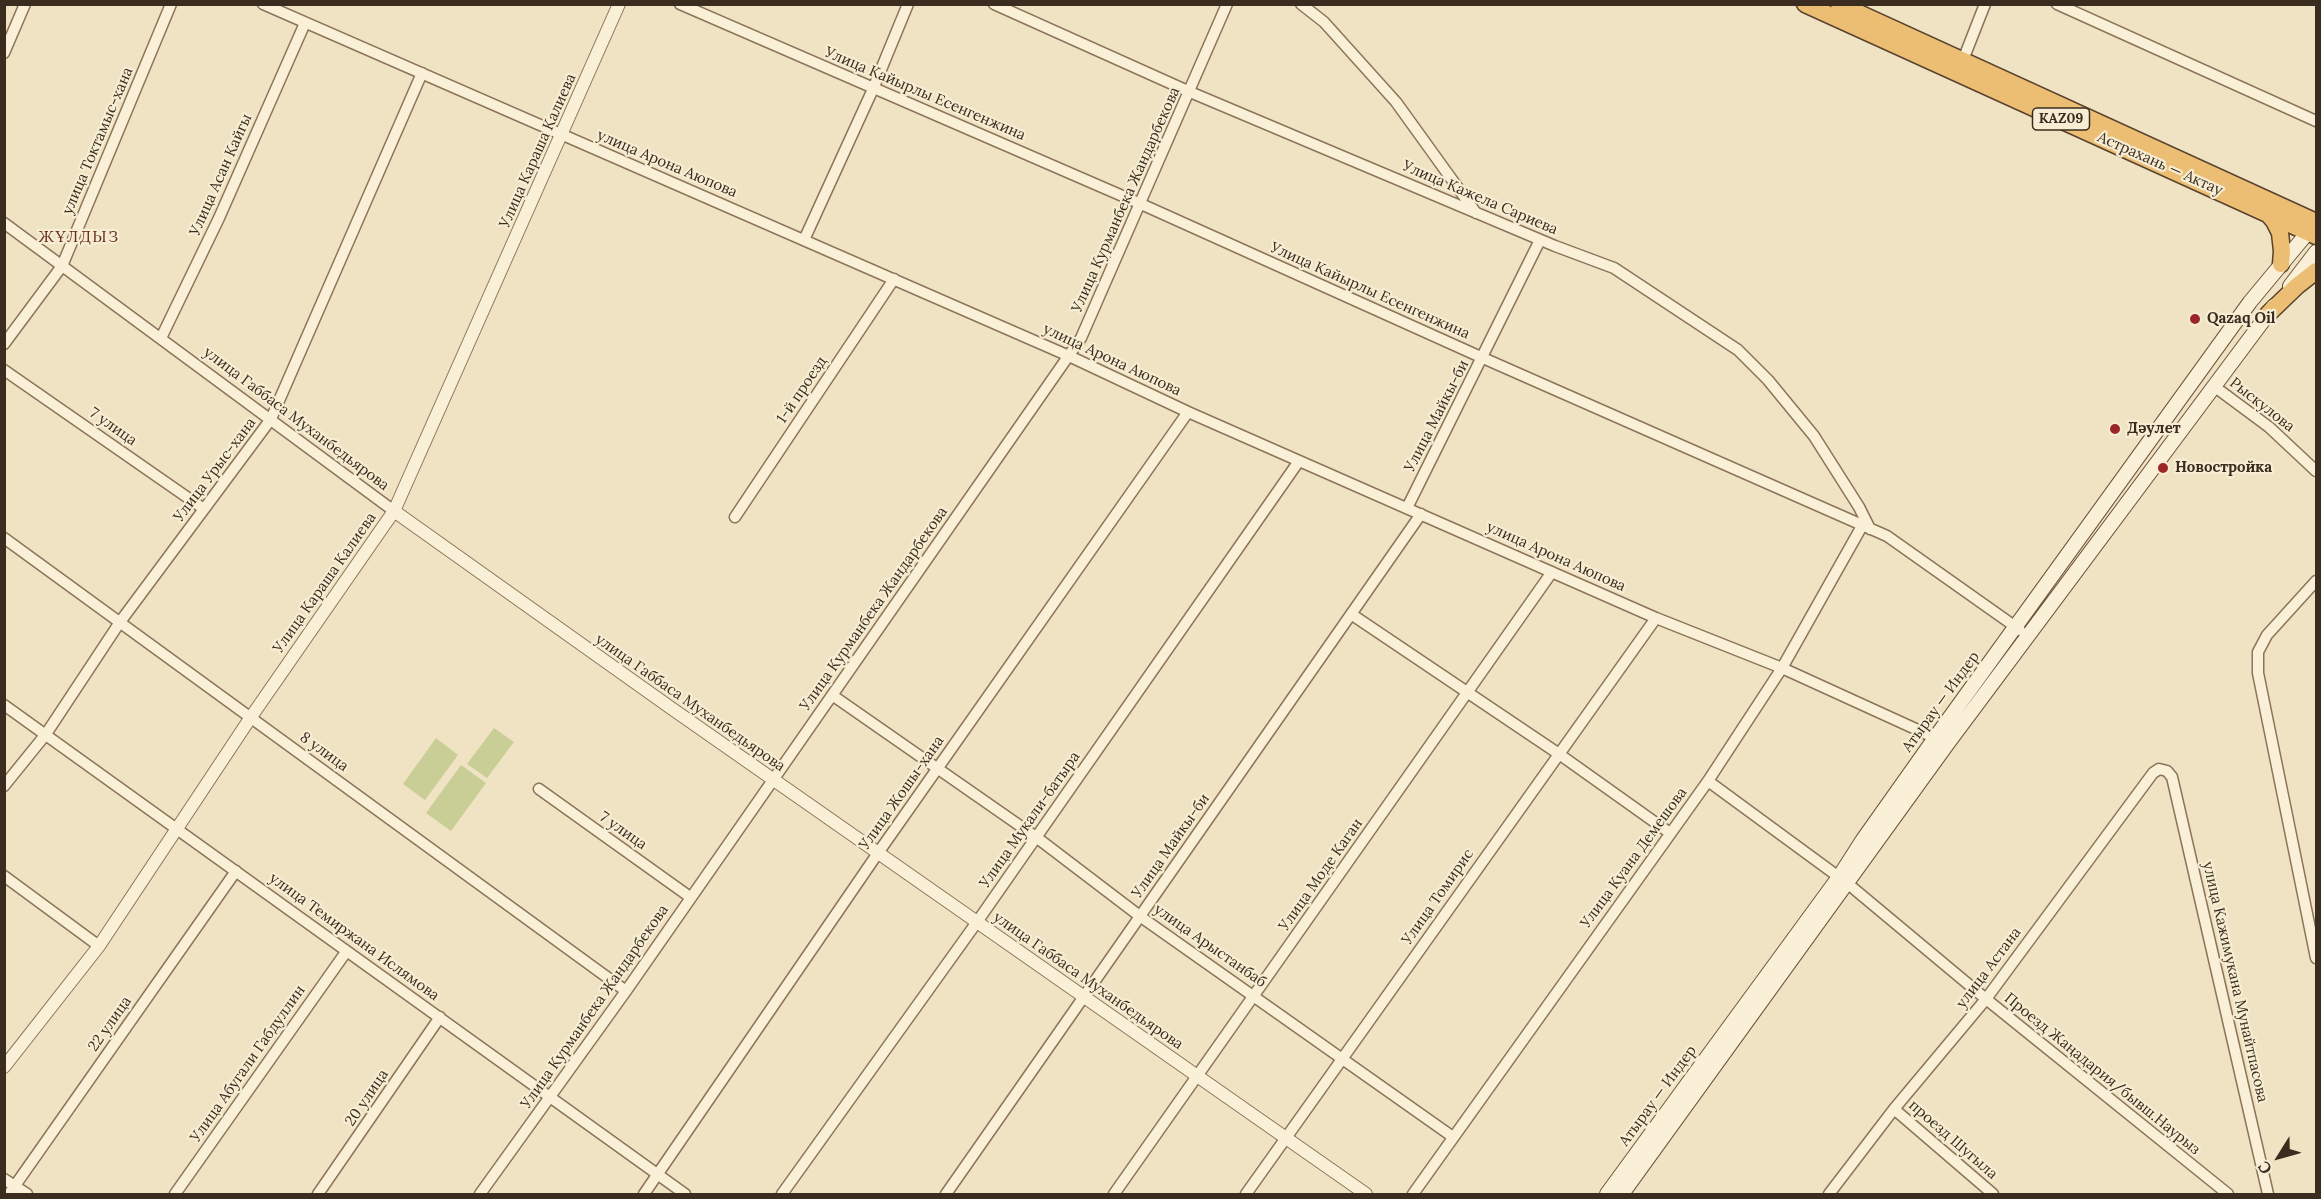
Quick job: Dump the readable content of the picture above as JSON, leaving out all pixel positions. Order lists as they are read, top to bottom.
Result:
{
  "streets": {
    "highway": ["KAZ09", "Астрахань — Актау"],
    "main road": ["Атырау — Индер"],
    "street": [
      "Улица Кайырлы Есенгенжина",
      "улица Токтамыс-хана",
      "Улица Караша Калиева",
      "улица Арона Аюпова",
      "Улица Асан Кайгы",
      "Улица Кажела Сариева",
      "Улица Курманбека Жандарбекова",
      "1-й проезд",
      "Рыскулова",
      "Улица Майкы-би",
      "улица Габбаса Муханбедьярова",
      "7 улица",
      "Улица Урыс-хана",
      "8 улица",
      "Улица Жошы-хана",
      "Улица Мукали-батыра",
      "Улица Куана Демешова",
      "Улица Моде Каган",
      "Улица Томирис",
      "улица Темиржана Ислямова",
      "улица Арыстанбаб",
      "улица Астана",
      "улица Кажимукана Мунайтпасова",
      "22 улица",
      "Улица Абугали Габдуллин",
      "Проезд Жаңадария/бывш.Наурыз",
      "20 улица",
      "проезд Шугыла"
    ]
  },
  "crossings": [
    ["Улица Кайырлы Есенгенжина", "Улица Кажела Сариева"],
    ["Улица Кайырлы Есенгенжина", "Улица Курманбека Жандарбекова"],
    ["Улица Кайырлы Есенгенжина", "Улица Майкы-би"],
    ["Улица Кайырлы Есенгенжина", "Атырау — Индер"],
    ["Улица Кайырлы Есенгенжина", "Улица Куана Демешова"],
    ["улица Токтамыс-хана", "улица Габбаса Муханбедьярова"],
    ["Улица Караша Калиева", "улица Арона Аюпова"],
    ["Улица Караша Калиева", "улица Габбаса Муханбедьярова"],
    ["Улица Караша Калиева", "8 улица"],
    ["Улица Караша Калиева", "улица Темиржана Ислямова"],
    ["улица Арона Аюпова", "Улица Асан Кайгы"],
    ["улица Арона Аюпова", "Улица Курманбека Жандарбекова"],
    ["улица Арона Аюпова", "1-й проезд"],
    ["улица Арона Аюпова", "Улица Майкы-би"],
    ["улица Арона Аюпова", "Улица Урыс-хана"],
    ["улица Арона Аюпова", "Атырау — Индер"],
    ["улица Арона Аюпова", "Улица Жошы-хана"],
    ["улица Арона Аюпова", "Улица Мукали-батыра"],
    ["улица Арона Аюпова", "Улица Куана Демешова"],
    ["улица Арона Аюпова", "Улица Моде Каган"],
    ["улица Арона Аюпова", "Улица Томирис"],
    ["Астрахань — Актау", "Атырау — Индер"],
    ["Улица Асан Кайгы", "улица Габбаса Муханбедьярова"],
    ["Улица Кажела Сариева", "Улица Курманбека Жандарбекова"],
    ["Улица Кажела Сариева", "Улица Майкы-би"],
    ["Улица Кажела Сариева", "Улица Куана Демешова"],
    ["Улица Курманбека Жандарбекова", "улица Габбаса Муханбедьярова"],
    ["Улица Курманбека Жандарбекова", "7 улица"],
    ["Улица Курманбека Жандарбекова", "8 улица"],
    ["Улица Курманбека Жандарбекова", "улица Темиржана Ислямова"],
    ["Улица Курманбека Жандарбекова", "улица Арыстанбаб"],
    ["Рыскулова", "Атырау — Индер"],
    ["Улица Майкы-би", "улица Габбаса Муханбедьярова"],
    ["Улица Майкы-би", "улица Арыстанбаб"],
    ["улица Габбаса Муханбедьярова", "Улица Урыс-хана"],
    ["улица Габбаса Муханбедьярова", "Улица Жошы-хана"],
    ["улица Габбаса Муханбедьярова", "Улица Мукали-батыра"],
    ["улица Габбаса Муханбедьярова", "Улица Моде Каган"],
    ["улица Габбаса Муханбедьярова", "Улица Томирис"],
    ["7 улица", "Улица Урыс-хана"],
    ["Улица Урыс-хана", "8 улица"],
    ["Улица Урыс-хана", "улица Темиржана Ислямова"],
    ["Атырау — Индер", "Проезд Жаңадария/бывш.Наурыз"],
    ["Улица Жошы-хана", "улица Темиржана Ислямова"],
    ["Улица Жошы-хана", "улица Арыстанбаб"],
    ["Улица Мукали-батыра", "улица Арыстанбаб"],
    ["Улица Куана Демешова", "улица Арыстанбаб"],
    ["Улица Куана Демешова", "Проезд Жаңадария/бывш.Наурыз"],
    ["Улица Моде Каган", "улица Арыстанбаб"],
    ["Улица Томирис", "улица Арыстанбаб"],
    ["улица Темиржана Ислямова", "22 улица"],
    ["улица Темиржана Ислямова", "Улица Абугали Габдуллин"],
    ["улица Темиржана Ислямова", "20 улица"],
    ["улица Астана", "улица Кажимукана Мунайтпасова"],
    ["улица Астана", "Проезд Жаңадария/бывш.Наурыз"],
    ["улица Астана", "проезд Шугыла"]
  ],
  "districts": ["ЖҰЛДЫЗ"],
  "places": ["Qazaq Oil", "Дәулет", "Новостройка"],
  "north": "bottom left"
}
